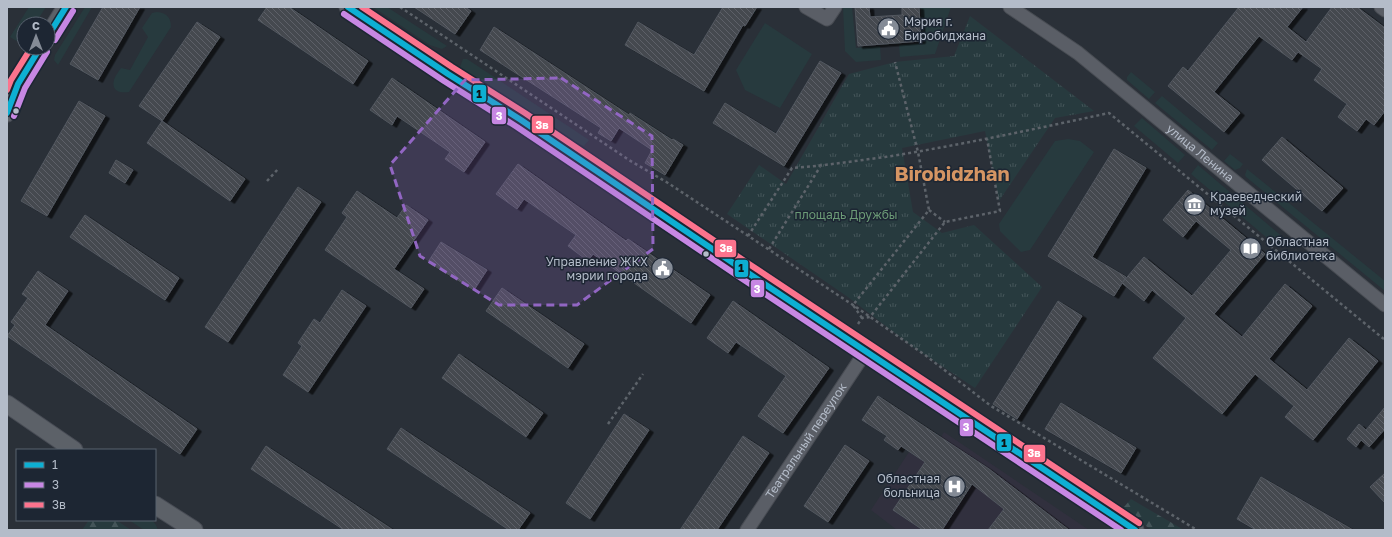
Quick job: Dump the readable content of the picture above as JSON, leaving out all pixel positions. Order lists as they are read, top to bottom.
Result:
{
  "streets": {
    "street": ["улица Ленина", "Театральный переулок"]
  },
  "districts": ["Birobidzhan"],
  "parks": ["площадь Дружбы"],
  "places": {
    "public building": ["Мэрия г. Биробиджана", "Управление ЖКХ мэрии города"],
    "museum": ["Краеведческий музей"],
    "library": ["Областная библиотека"],
    "hospital": ["Областная больница"]
  },
  "lines": ["transit line 1", "transit line 3в", "transit line 3"],
  "legend": ["1", "3", "3в"],
  "north": "top"
}
